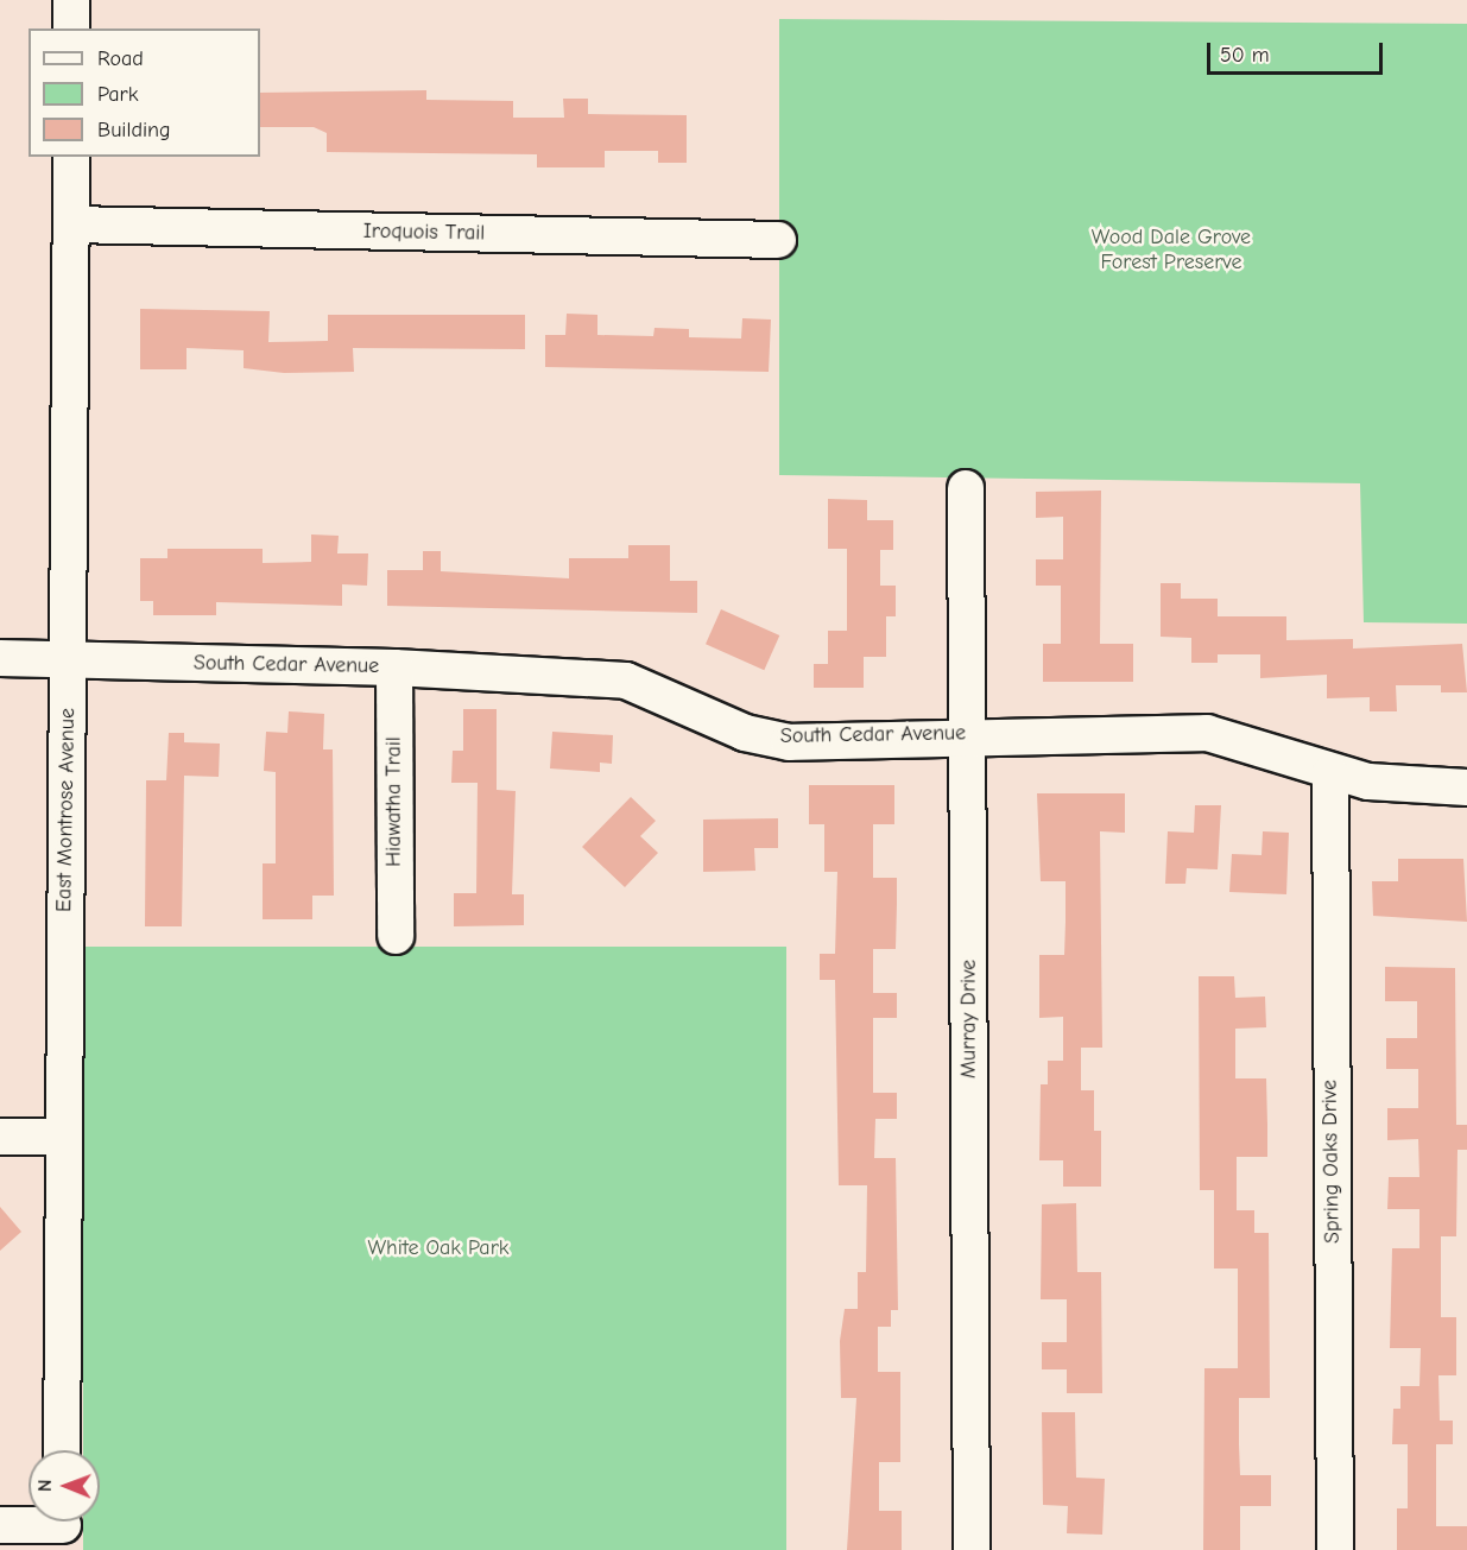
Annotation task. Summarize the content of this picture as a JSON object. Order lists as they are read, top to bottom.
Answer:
{
  "streets": {
    "street": [
      "Iroquois Trail",
      "South Cedar Avenue",
      "Hiawatha Trail",
      "East Montrose Avenue",
      "Murray Drive",
      "Spring Oaks Drive"
    ]
  },
  "crossings": [
    ["Iroquois Trail", "East Montrose Avenue"],
    ["South Cedar Avenue", "Hiawatha Trail"],
    ["South Cedar Avenue", "East Montrose Avenue"],
    ["South Cedar Avenue", "Murray Drive"],
    ["South Cedar Avenue", "Spring Oaks Drive"]
  ],
  "parks": ["Wood Dale Grove Forest Preserve", "White Oak Park"],
  "legend": ["Road", "Park", "Building"],
  "scale_bar": "50 m",
  "north": "left"
}
